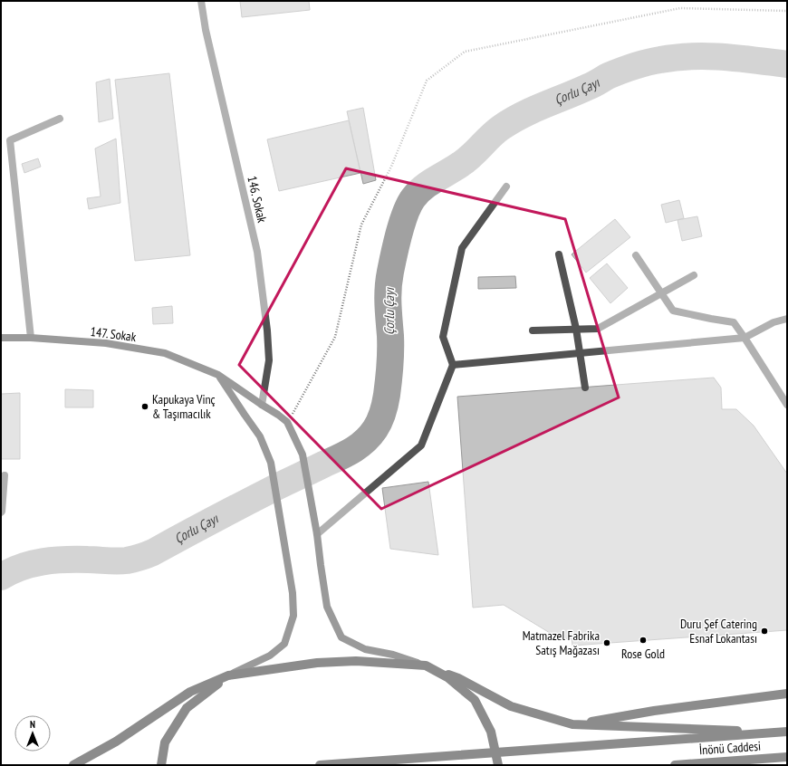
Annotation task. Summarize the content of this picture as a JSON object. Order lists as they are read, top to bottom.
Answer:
{
  "streets": {
    "main road": ["İnönü Caddesi"],
    "street": ["146. Sokak", "147. Sokak"]
  },
  "crossings": [
    ["146. Sokak", "147. Sokak"]
  ],
  "water": ["Çorlu Çayı"],
  "places": [
    "Kapukaya Vinç & Taşımacılık",
    "Duru Şef Catering Esnaf Lokantası",
    "Rose Gold",
    "Matmazel Fabrika Satış Mağazası"
  ],
  "north": "top"
}
